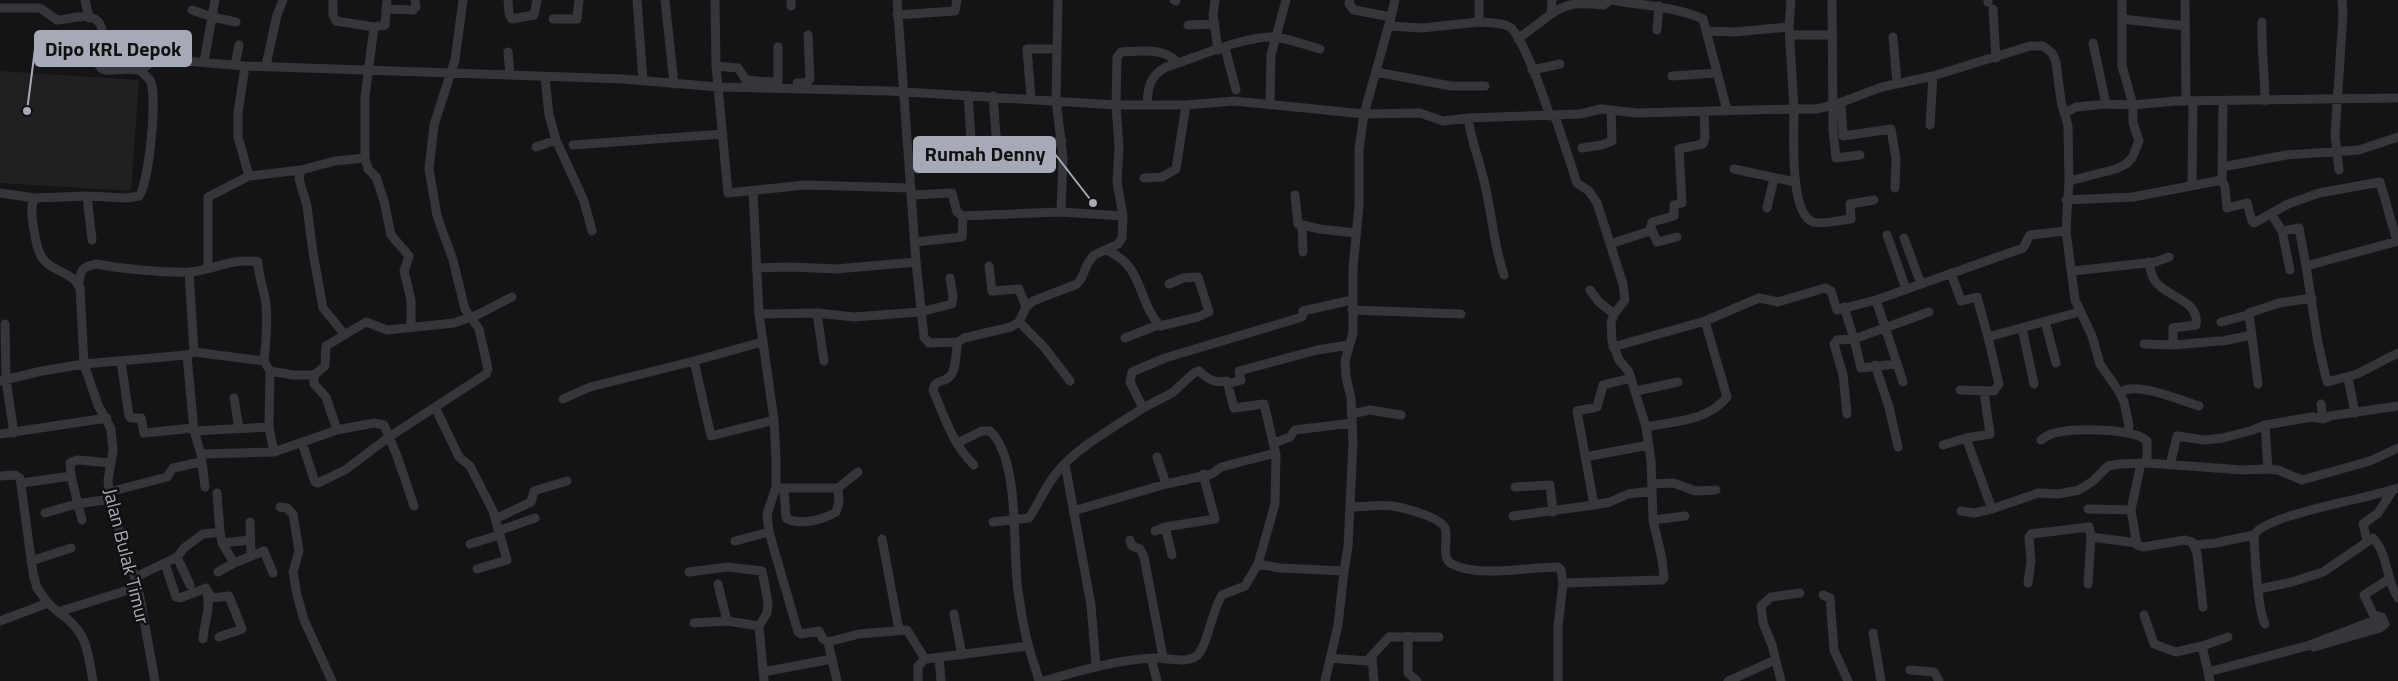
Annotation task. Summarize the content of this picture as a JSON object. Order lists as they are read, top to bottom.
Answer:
{
  "streets": {
    "street": ["Jalan Bulak Timur"]
  },
  "places": ["Dipo KRL Depok", "Rumah Denny"]
}
